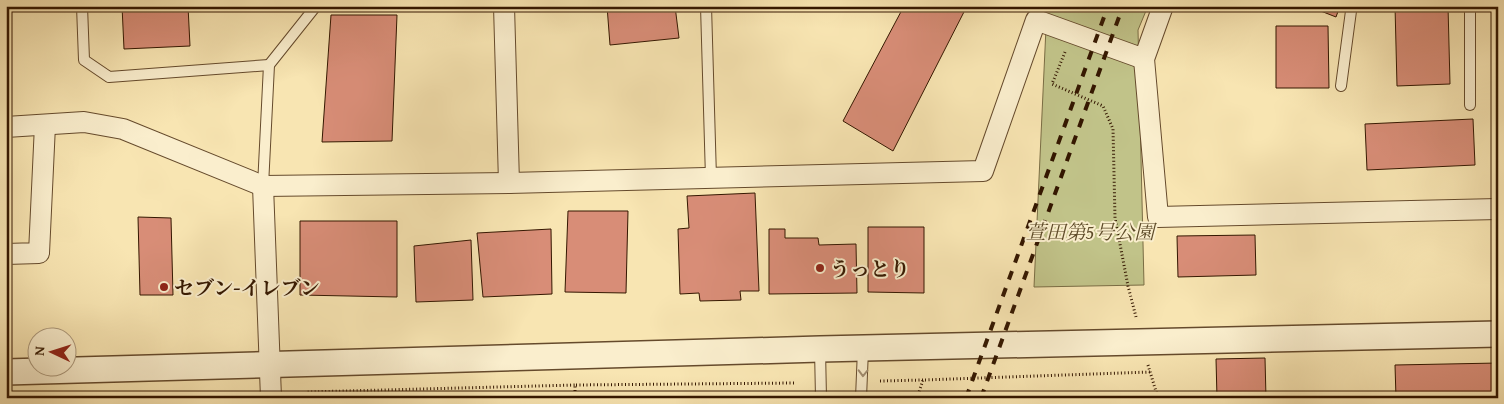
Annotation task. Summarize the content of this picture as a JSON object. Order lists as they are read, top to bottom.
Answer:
{
  "parks": ["萱田第5号公園"],
  "places": ["うっとり", "セブン-イレブン"],
  "north": "left"
}
